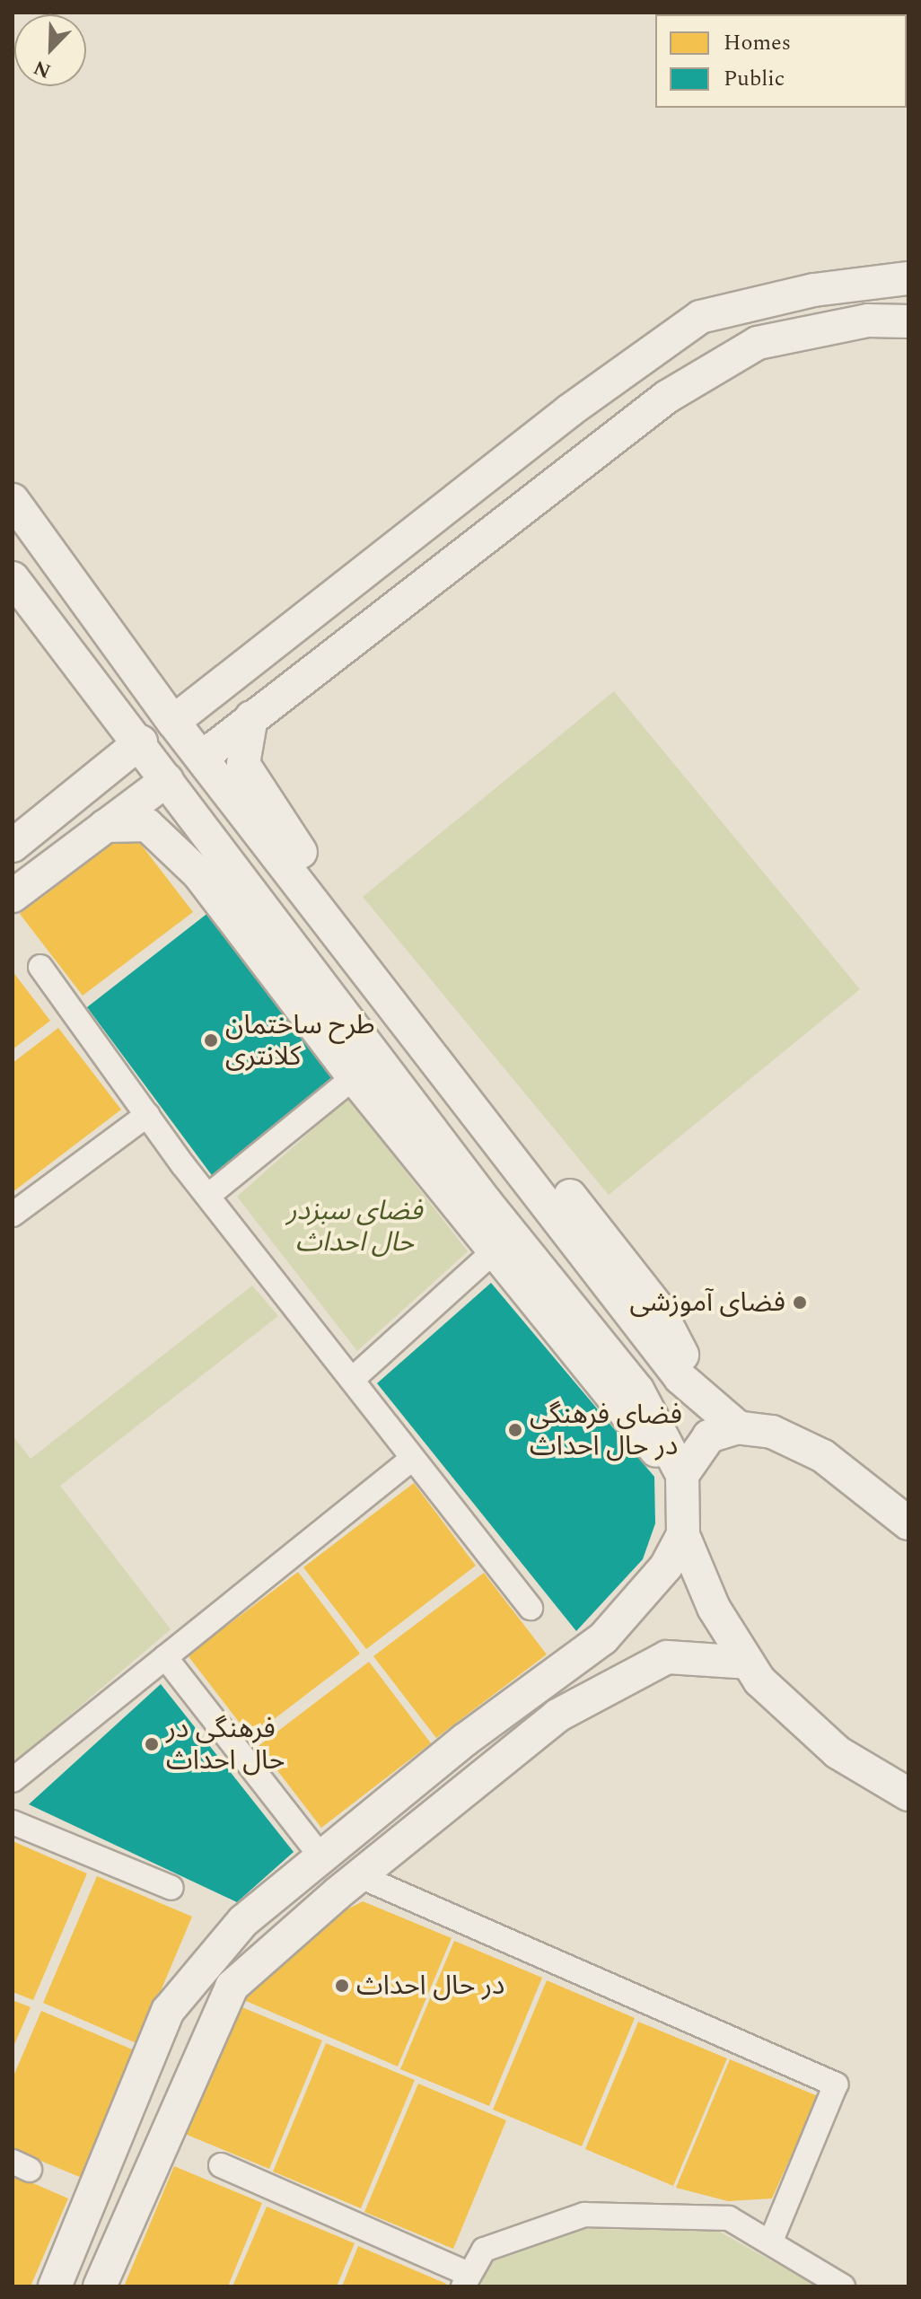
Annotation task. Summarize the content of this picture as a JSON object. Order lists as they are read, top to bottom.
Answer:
{
  "parks": ["فضای سبزدر حال احداث"],
  "places": [
    "طرح ساختمان کلانتری",
    "فضای آموزشی",
    "فضای فرهنگی در حال احداث",
    "فرهنگی در حال احداث",
    "در حال احداث"
  ],
  "legend": ["Homes", "Public"],
  "north": "bottom left"
}
